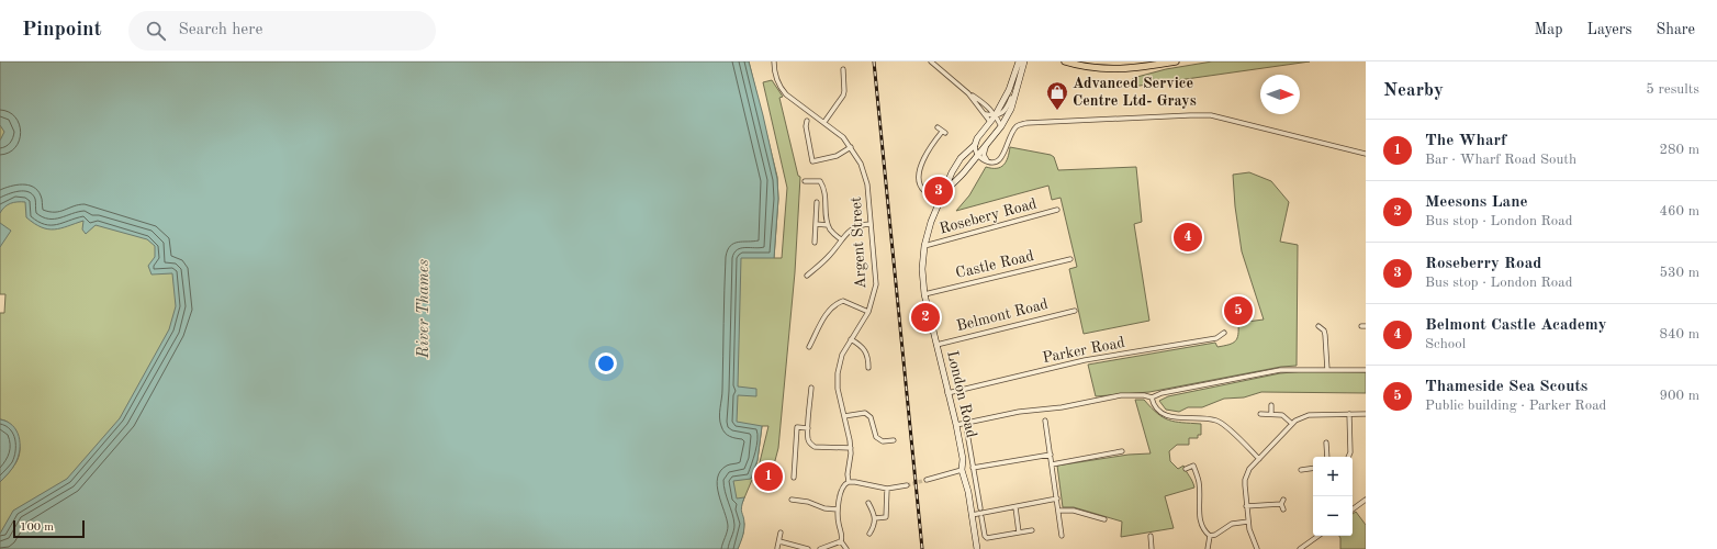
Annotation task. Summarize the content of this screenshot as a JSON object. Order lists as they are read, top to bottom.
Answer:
{
  "streets": {
    "street": [
      "Rosebery Road",
      "Argent Street",
      "Castle Road",
      "Belmont Road",
      "Parker Road",
      "London Road"
    ]
  },
  "crossings": [
    ["Rosebery Road", "London Road"],
    ["Castle Road", "London Road"],
    ["Belmont Road", "London Road"],
    ["Parker Road", "London Road"]
  ],
  "water": ["River Thames"],
  "places": {
    "shop": ["Advanced Service Centre Ltd- Grays"]
  },
  "scale_bar": "100 m",
  "north": "right",
  "page": {
    "header": "Pinpoint",
    "search": "Search here",
    "nav": ["Map", "Layers", "Share"],
    "heading": ["Nearby", "5 results"],
    "list": [
      {
        "mark": "1",
        "name": "The Wharf",
        "note": "Bar · Wharf Road South",
        "value": "280 m"
      },
      {
        "mark": "2",
        "name": "Meesons Lane",
        "note": "Bus stop · London Road",
        "value": "460 m"
      },
      {
        "mark": "3",
        "name": "Roseberry Road",
        "note": "Bus stop · London Road",
        "value": "530 m"
      },
      {
        "mark": "4",
        "name": "Belmont Castle Academy",
        "note": "School",
        "value": "840 m"
      },
      {
        "mark": "5",
        "name": "Thameside Sea Scouts",
        "note": "Public building · Parker Road",
        "value": "900 m"
      }
    ],
    "pins": [
      "3",
      "4",
      "5",
      "2",
      "1"
    ],
    "map_buttons": ["+", "−"],
    "scale": "100 m"
  }
}
